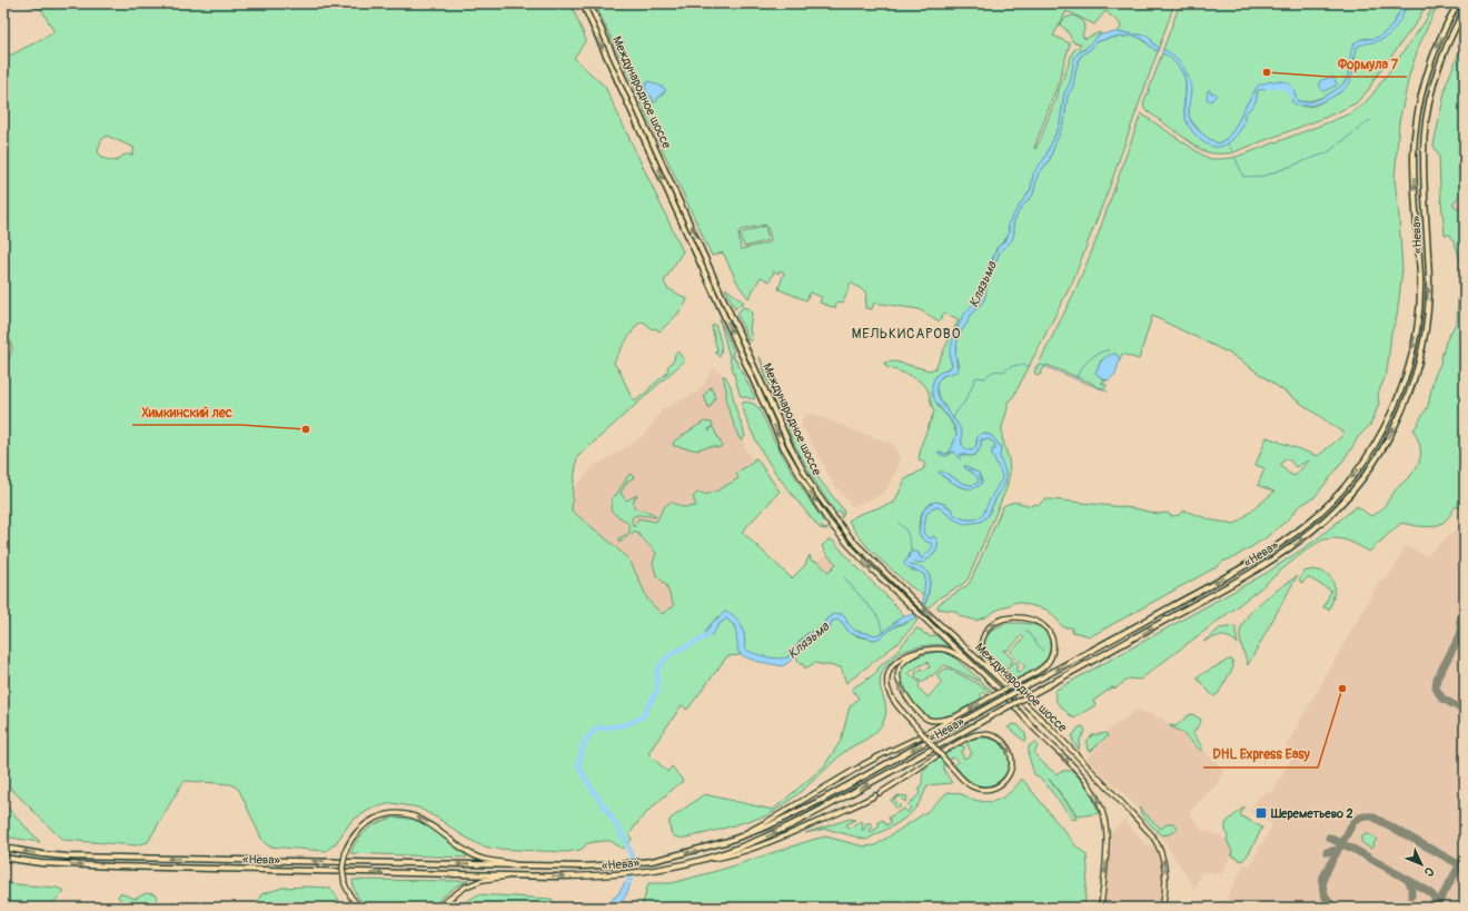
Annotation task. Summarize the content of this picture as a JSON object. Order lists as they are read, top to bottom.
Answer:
{
  "streets": {
    "highway": ["Международное шоссе", "«Нева»"]
  },
  "districts": ["МЕЛЬКИСАРОВО"],
  "water": ["Клязьма"],
  "places": {
    "other": ["Формула 7", "Химкинский лес", "DHL Express Easy"],
    "transit": ["Шереметьево 2"]
  },
  "north": "bottom right"
}
